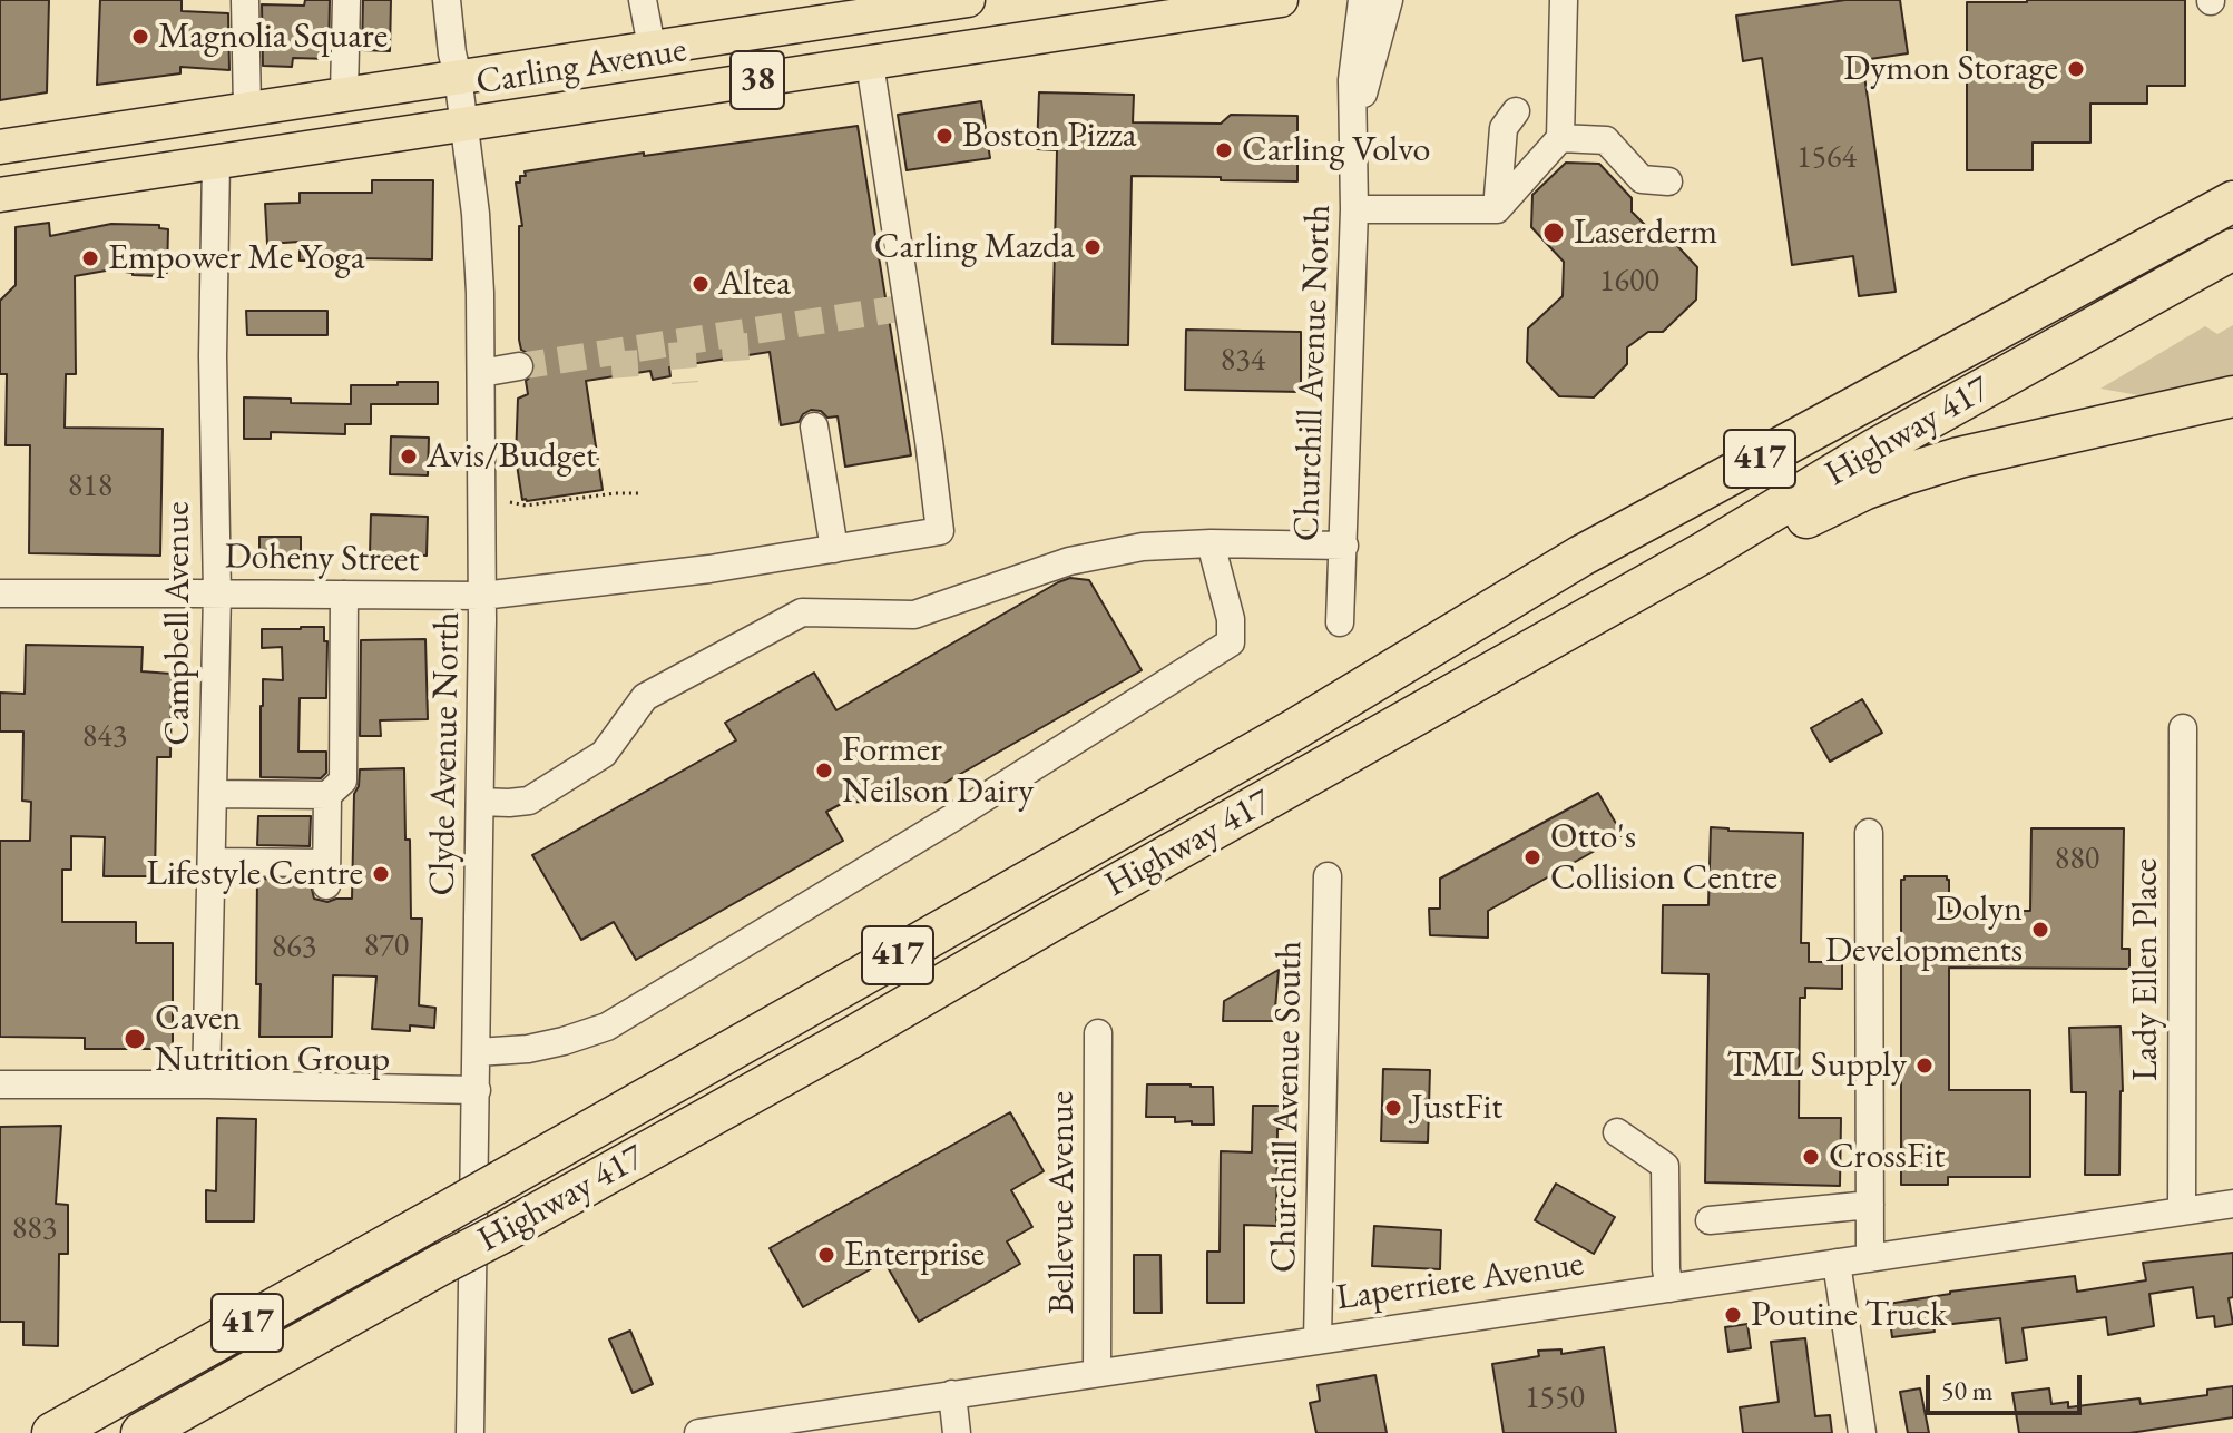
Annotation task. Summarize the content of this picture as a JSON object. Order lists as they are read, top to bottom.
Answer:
{
  "streets": {
    "highway": ["Highway 417", "417"],
    "main road": ["Carling Avenue", "38"],
    "street": [
      "Churchill Avenue North",
      "Doheny Street",
      "Campbell Avenue",
      "Clyde Avenue North",
      "Lady Ellen Place",
      "Churchill Avenue South",
      "Bellevue Avenue",
      "Laperriere Avenue"
    ]
  },
  "crossings": [
    ["Carling Avenue", "Doheny Street"],
    ["Carling Avenue", "Campbell Avenue"],
    ["Carling Avenue", "Clyde Avenue North"],
    ["Doheny Street", "Campbell Avenue"],
    ["Doheny Street", "Clyde Avenue North"],
    ["Lady Ellen Place", "Laperriere Avenue"],
    ["Churchill Avenue South", "Laperriere Avenue"],
    ["Bellevue Avenue", "Laperriere Avenue"]
  ],
  "places": [
    "Magnolia Square",
    "Dymon Storage",
    "Boston Pizza",
    "Carling Volvo",
    "Laserderm",
    "Carling Mazda",
    "Empower Me Yoga",
    "Altea",
    "Avis/Budget",
    "Former Neilson Dairy",
    "Otto's Collision Centre",
    "Lifestyle Centre",
    "Dolyn Developments",
    "Caven Nutrition Group",
    "TML Supply",
    "JustFit",
    "CrossFit",
    "Enterprise",
    "Poutine Truck"
  ],
  "house_numbers": [
    "1564",
    "1600",
    "834",
    "818",
    "843",
    "880",
    "870",
    "863",
    "883",
    "1550"
  ],
  "scale_bar": "50 m"
}
